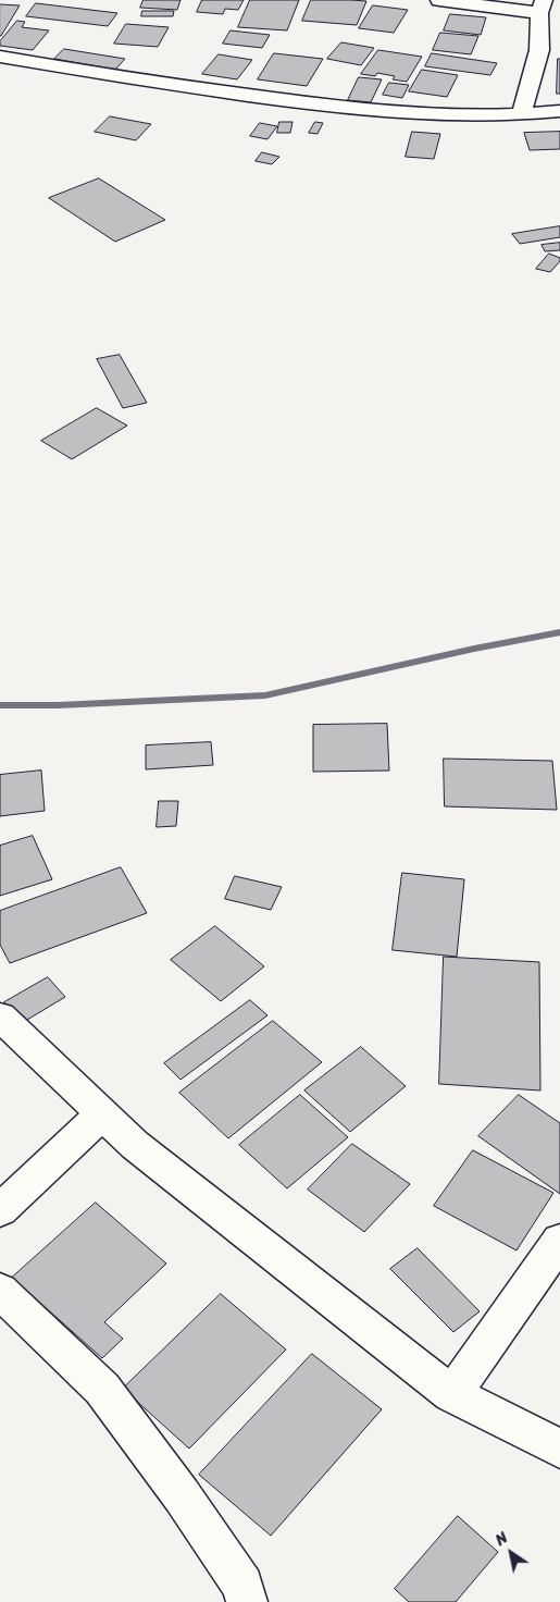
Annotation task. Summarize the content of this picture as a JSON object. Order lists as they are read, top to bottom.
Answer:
{
  "north": "top left"
}
